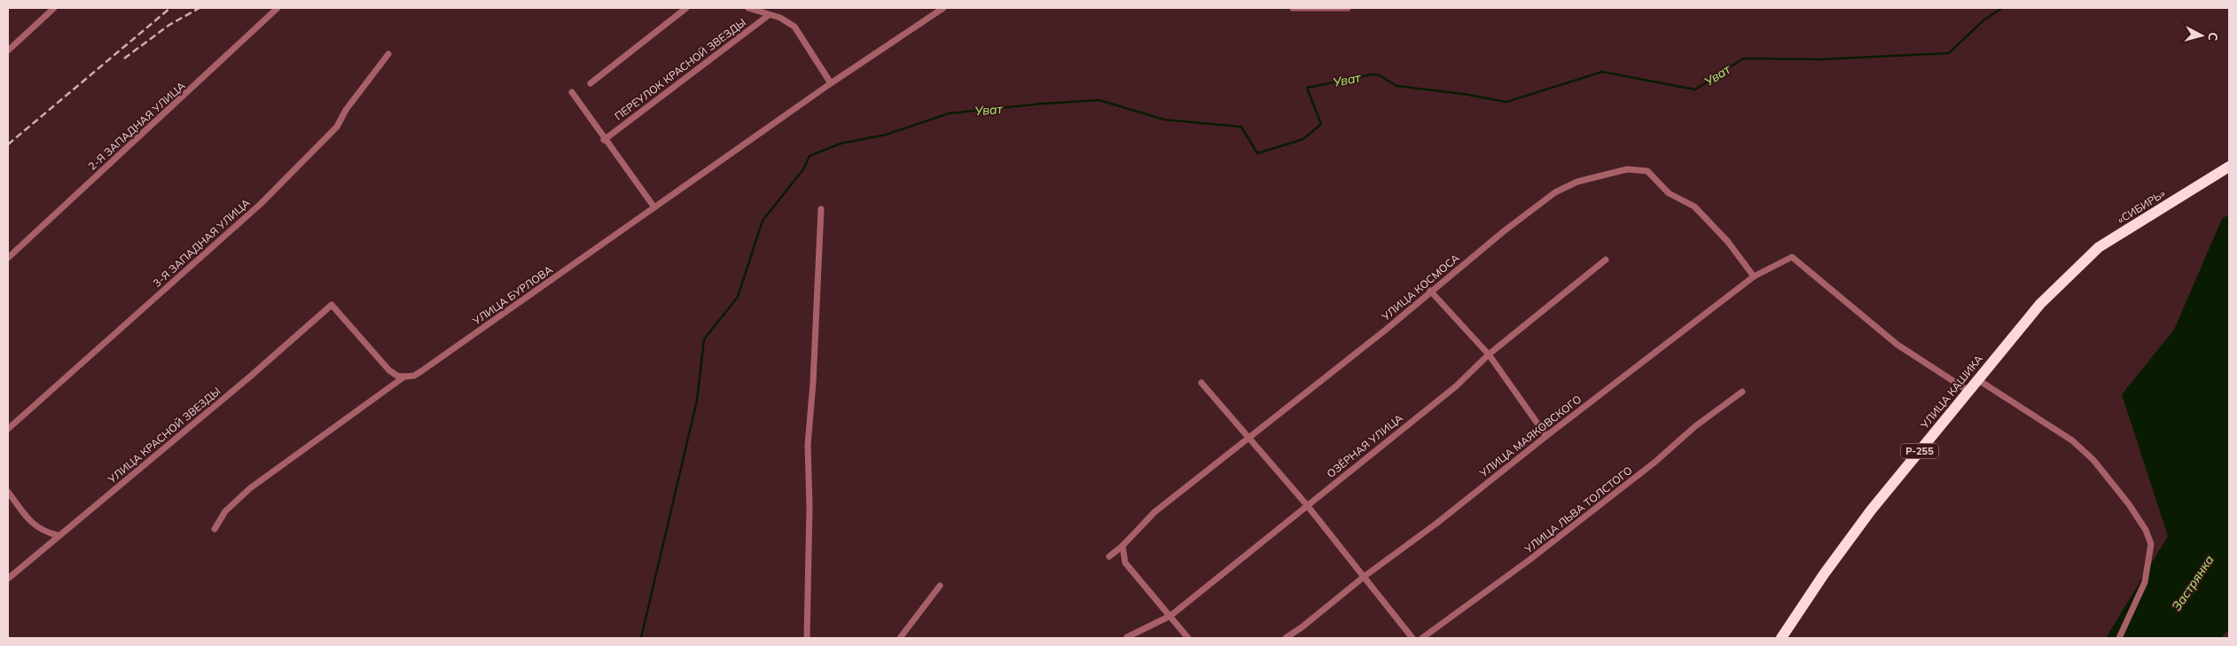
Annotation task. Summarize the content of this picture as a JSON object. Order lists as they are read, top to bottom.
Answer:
{
  "streets": {
    "highway": ["«СИБИРЬ»", "УЛИЦА КАШИКА", "Р-255"],
    "street": [
      "ПЕРЕУЛОК КРАСНОЙ ЗВЕЗДЫ",
      "2-Я ЗАПАДНАЯ УЛИЦА",
      "3-Я ЗАПАДНАЯ УЛИЦА",
      "УЛИЦА КОСМОСА",
      "УЛИЦА БУРЛОВА",
      "УЛИЦА КРАСНОЙ ЗВЕЗДЫ",
      "УЛИЦА МАЯКОВСКОГО",
      "ОЗЁРНАЯ УЛИЦА",
      "УЛИЦА ЛЬВА ТОЛСТОГО"
    ]
  },
  "crossings": [
    ["«СИБИРЬ»", "УЛИЦА КАШИКА"],
    ["УЛИЦА КОСМОСА", "УЛИЦА МАЯКОВСКОГО"],
    ["УЛИЦА БУРЛОВА", "УЛИЦА КРАСНОЙ ЗВЕЗДЫ"],
    ["УЛИЦА КАШИКА", "УЛИЦА МАЯКОВСКОГО"]
  ],
  "water": ["Уват", "Застрянка"],
  "north": "right"
}
